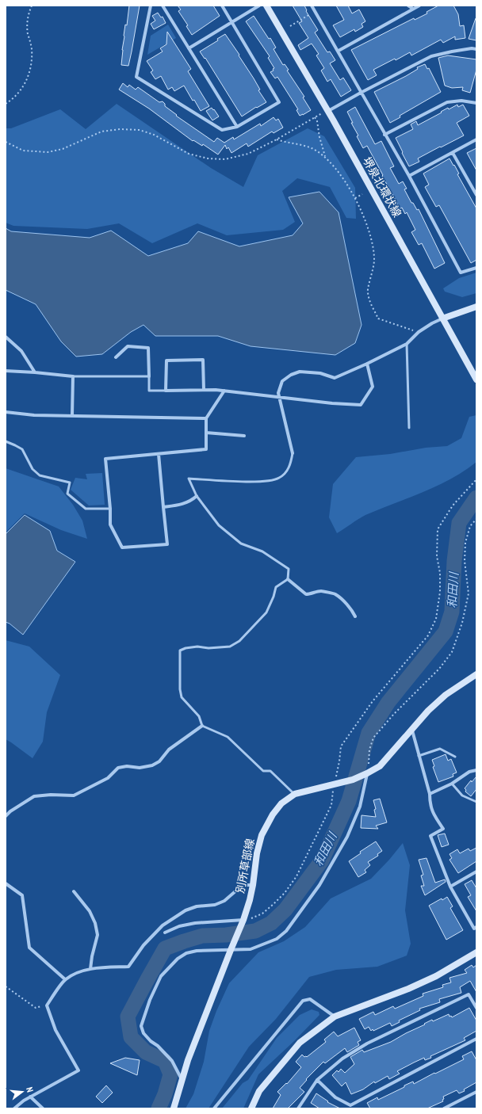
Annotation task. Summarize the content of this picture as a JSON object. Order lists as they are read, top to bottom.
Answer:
{
  "streets": {
    "main road": ["堺泉北環状線", "別所草部線"]
  },
  "water": ["和田川"],
  "north": "right"
}
